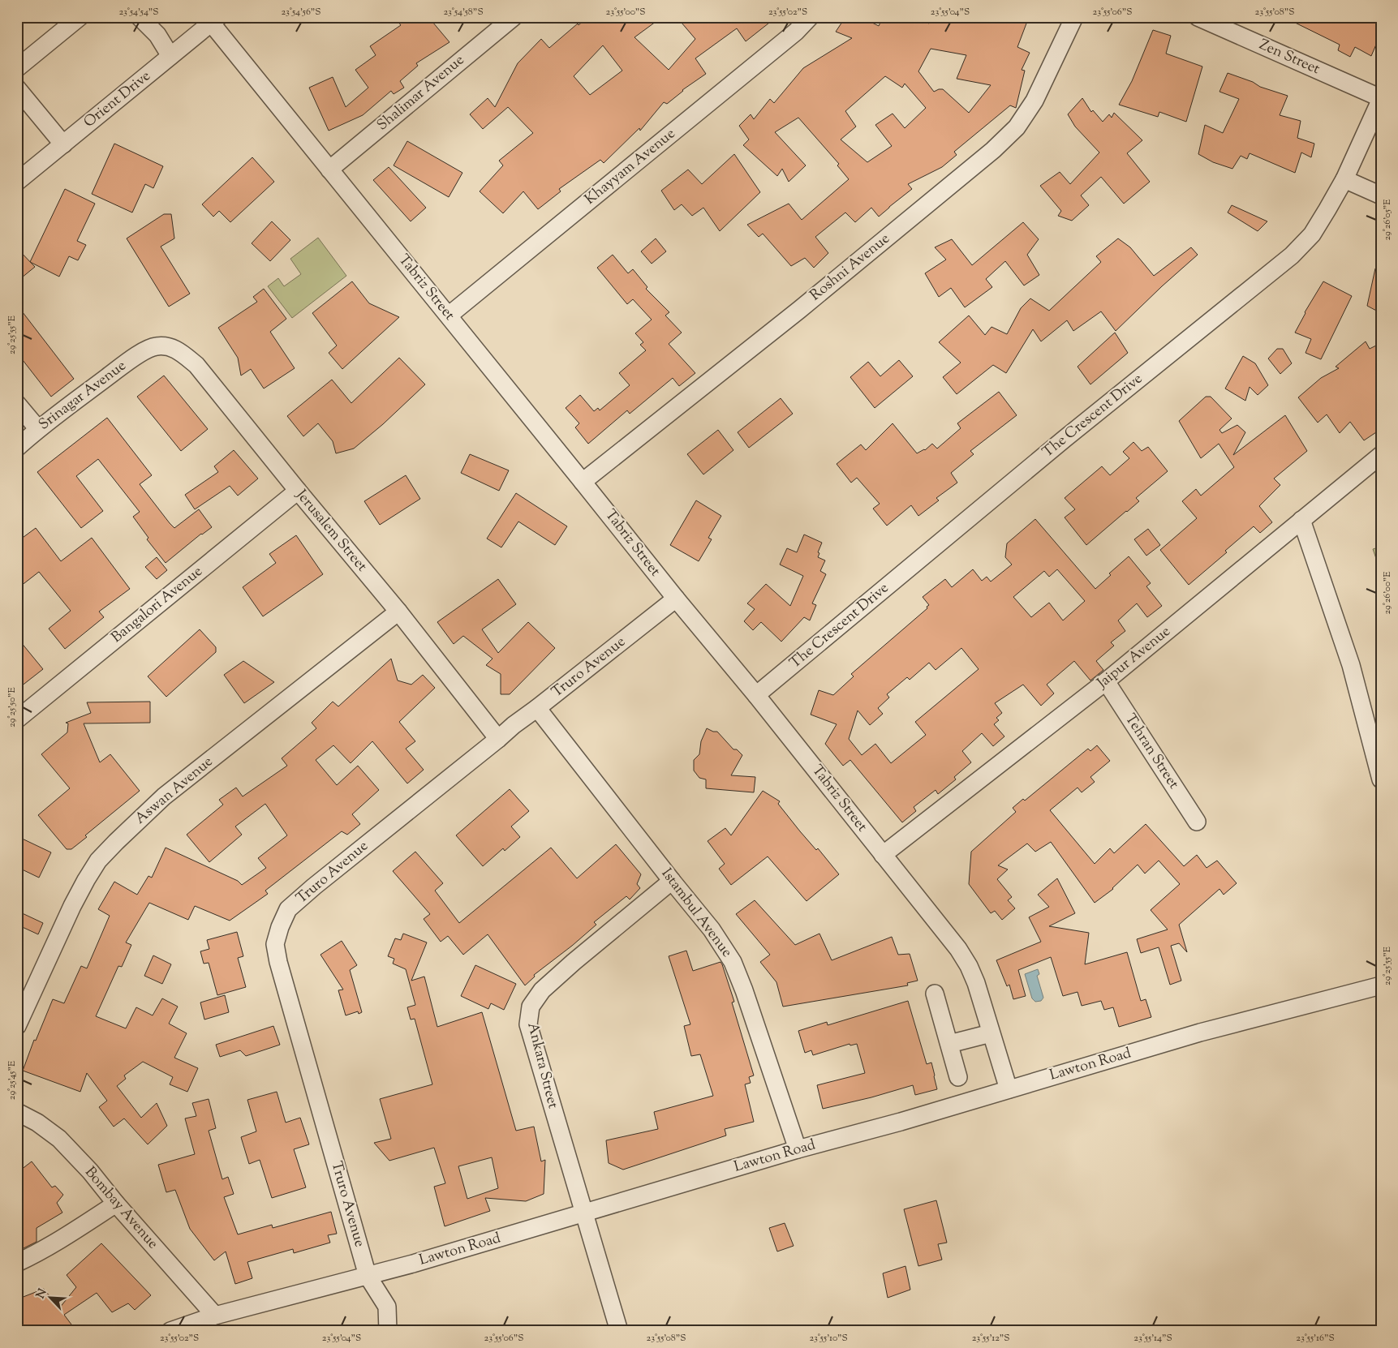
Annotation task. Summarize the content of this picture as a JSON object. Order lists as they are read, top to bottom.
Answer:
{
  "streets": {
    "street": [
      "Zen Street",
      "Shalimar Avenue",
      "Orient Drive",
      "Khayyam Avenue",
      "Roshni Avenue",
      "Tabriz Street",
      "Srinagar Avenue",
      "The Crescent Drive",
      "Jerusalem Street",
      "Bangalori Avenue",
      "Jaipur Avenue",
      "Truro Avenue",
      "Tehran Street",
      "Aswan Avenue",
      "Istambul Avenue",
      "Lawton Road",
      "Ankara Street",
      "Bombay Avenue"
    ]
  },
  "crossings": [
    ["Zen Street", "The Crescent Drive"],
    ["Shalimar Avenue", "Tabriz Street"],
    ["Orient Drive", "Tabriz Street"],
    ["Khayyam Avenue", "Tabriz Street"],
    ["Roshni Avenue", "Tabriz Street"],
    ["Tabriz Street", "The Crescent Drive"],
    ["Tabriz Street", "Jaipur Avenue"],
    ["Tabriz Street", "Truro Avenue"],
    ["Tabriz Street", "Lawton Road"],
    ["Srinagar Avenue", "Jerusalem Street"],
    ["Jerusalem Street", "Bangalori Avenue"],
    ["Jerusalem Street", "Truro Avenue"],
    ["Jerusalem Street", "Aswan Avenue"],
    ["Jaipur Avenue", "Tehran Street"],
    ["Truro Avenue", "Istambul Avenue"],
    ["Truro Avenue", "Lawton Road"],
    ["Istambul Avenue", "Lawton Road"],
    ["Istambul Avenue", "Ankara Street"],
    ["Lawton Road", "Ankara Street"],
    ["Lawton Road", "Bombay Avenue"]
  ],
  "north": "top left",
  "coordinates": [
    "23°54'54\"S",
    "23°54'56\"S",
    "23°54'58\"S",
    "23°55'00\"S",
    "23°55'02\"S",
    "23°55'04\"S",
    "23°55'06\"S",
    "23°55'08\"S",
    "29°26'05\"E",
    "29°25'55\"E",
    "29°26'00\"E",
    "29°25'50\"E",
    "29°25'45\"E",
    "23°55'10\"S",
    "23°55'12\"S",
    "23°55'14\"S",
    "23°55'16\"S"
  ]
}
